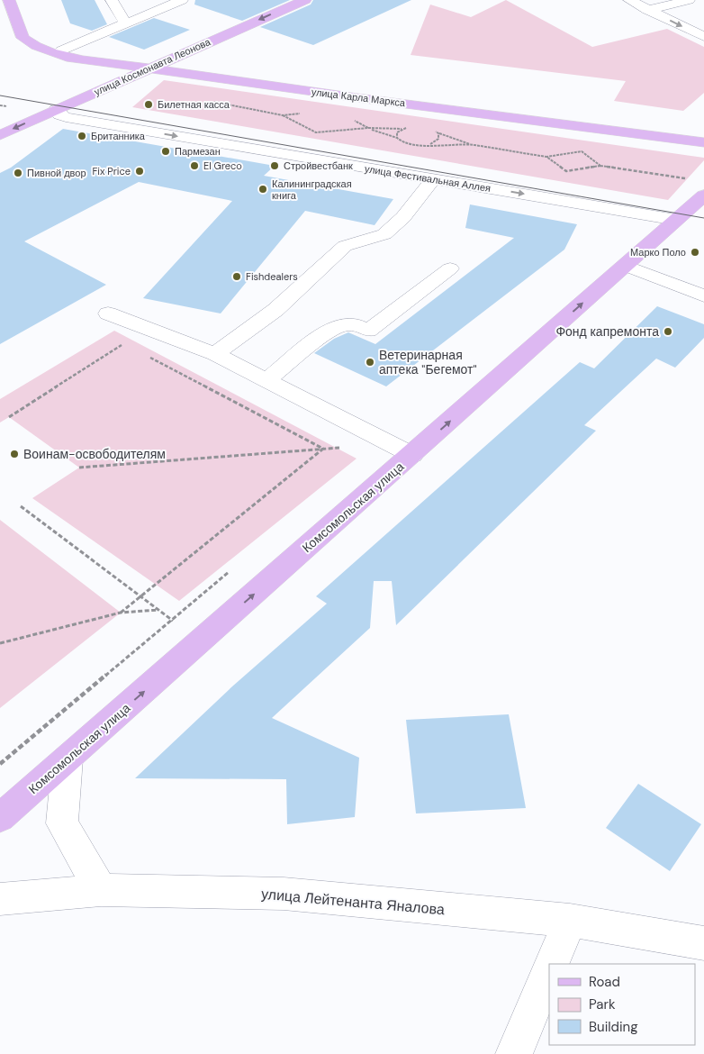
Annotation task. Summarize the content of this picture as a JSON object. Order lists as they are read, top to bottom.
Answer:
{
  "streets": {
    "main road": ["улица Космонавта Леонова", "улица Карла Маркса", "Комсомольская улица"],
    "street": ["улица Фестивальная Аллея", "улица Лейтенанта Яналова"]
  },
  "crossings": [
    ["улица Космонавта Леонова", "улица Карла Маркса"],
    ["улица Космонавта Леонова", "улица Фестивальная Аллея"],
    ["улица Фестивальная Аллея", "Комсомольская улица"]
  ],
  "one_way": ["улица Космонавта Леонова", "Комсомольская улица"],
  "places": [
    "Билетная касса",
    "Британника",
    "Пармезан",
    "El Greco",
    "Стройвестбанк",
    "Fix Price",
    "Пивной двор",
    "Калининградская книга",
    "Марко Поло",
    "Fishdealers",
    "Фонд капремонта",
    "Ветеринарная аптека \"Бегемот\"",
    "Воинам-освободителям"
  ],
  "legend": ["Road", "Park", "Building"]
}
